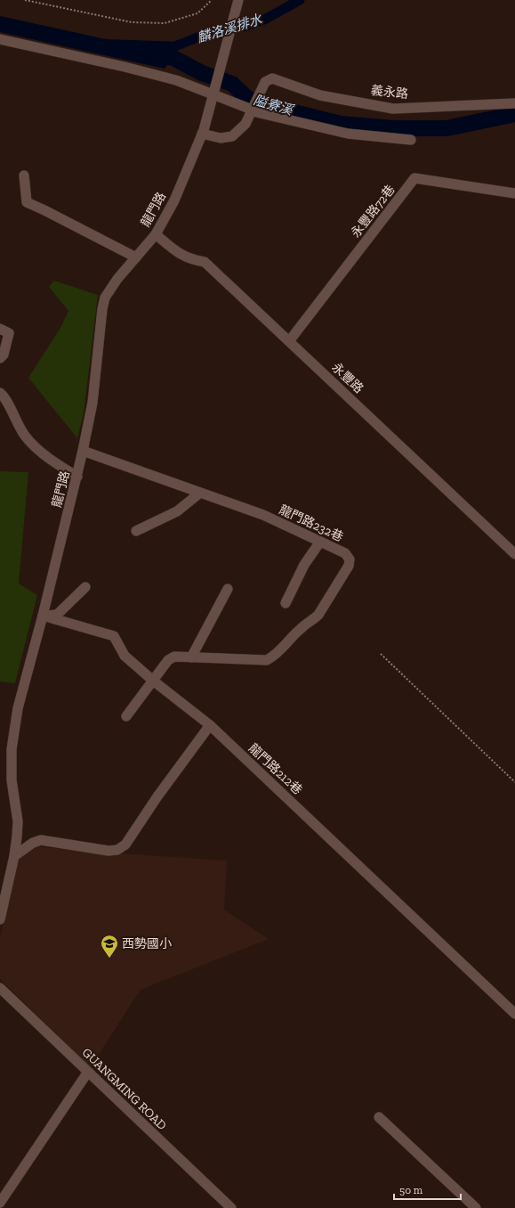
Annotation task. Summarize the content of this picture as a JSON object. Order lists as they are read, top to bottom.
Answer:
{
  "streets": {
    "street": [
      "義永路",
      "龍門路",
      "永豐路72巷",
      "永豐路",
      "龍門路232巷",
      "龍門路212巷",
      "GUANGMING ROAD"
    ]
  },
  "crossings": [
    ["龍門路", "永豐路"],
    ["龍門路", "龍門路232巷"],
    ["龍門路", "龍門路212巷"],
    ["永豐路72巷", "永豐路"],
    ["龍門路232巷", "龍門路212巷"]
  ],
  "water": ["麟洛溪排水", "隘寮溪"],
  "places": {
    "school or university": ["西勢國小"]
  },
  "scale_bar": "50 m"
}
